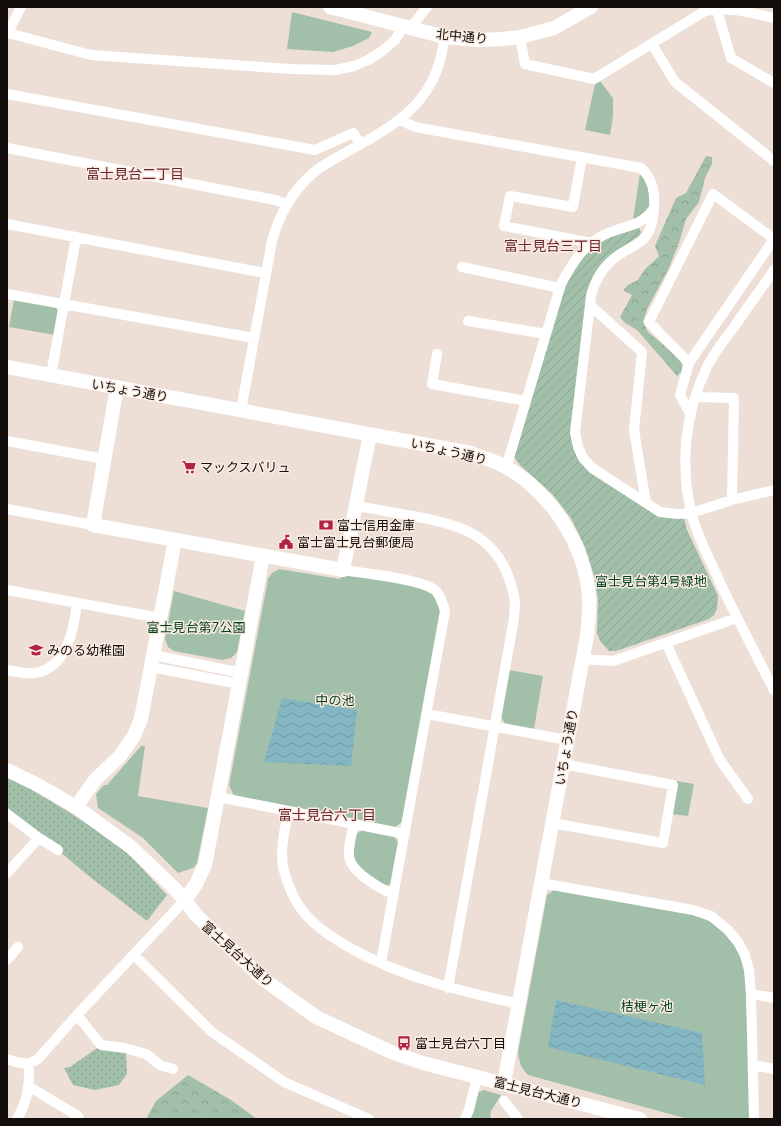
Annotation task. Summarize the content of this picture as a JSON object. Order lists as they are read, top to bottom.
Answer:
{
  "streets": {
    "street": ["北中通り", "いちょう通り", "富士見台大通り"]
  },
  "crossings": [
    ["いちょう通り", "富士見台大通り"]
  ],
  "districts": ["富士見台二丁目", "富士見台三丁目", "富士見台六丁目"],
  "parks": [
    "富士見台第4号緑地",
    "富士見台第7公園",
    "中の池",
    "桔梗ヶ池"
  ],
  "places": {
    "supermarket": ["マックスバリュ"],
    "bank": ["富士信用金庫"],
    "public building": ["富士富士見台郵便局"],
    "school or university": ["みのる幼稚園"],
    "bus stop": ["富士見台六丁目"]
  }
}
